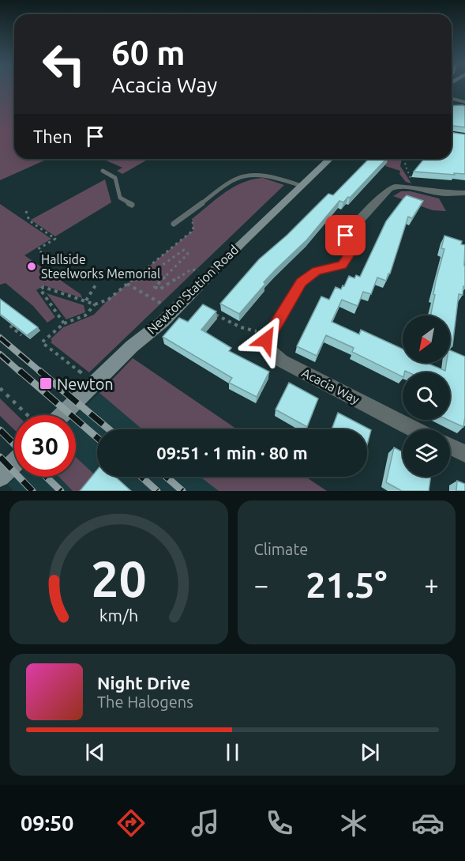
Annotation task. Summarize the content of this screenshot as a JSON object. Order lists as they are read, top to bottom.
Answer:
{
  "streets": {
    "street": ["Newton Station Road", "Acacia Way"]
  },
  "places": {
    "other": ["Hallside Steelworks Memorial"],
    "transit": ["Newton"]
  },
  "north": "bottom left",
  "page": {
    "turn": ["60 m", "Acacia Way"],
    "then": "Then",
    "limit": "30",
    "trip": "09:51 · 1 min · 80 m",
    "tile": "Climate",
    "heat": ["−", "21.5°", "+"],
    "song": ["Night Drive", "The Halogens"],
    "tabs": "09:50",
    "gauge": ["20", "km/h"]
  }
}
